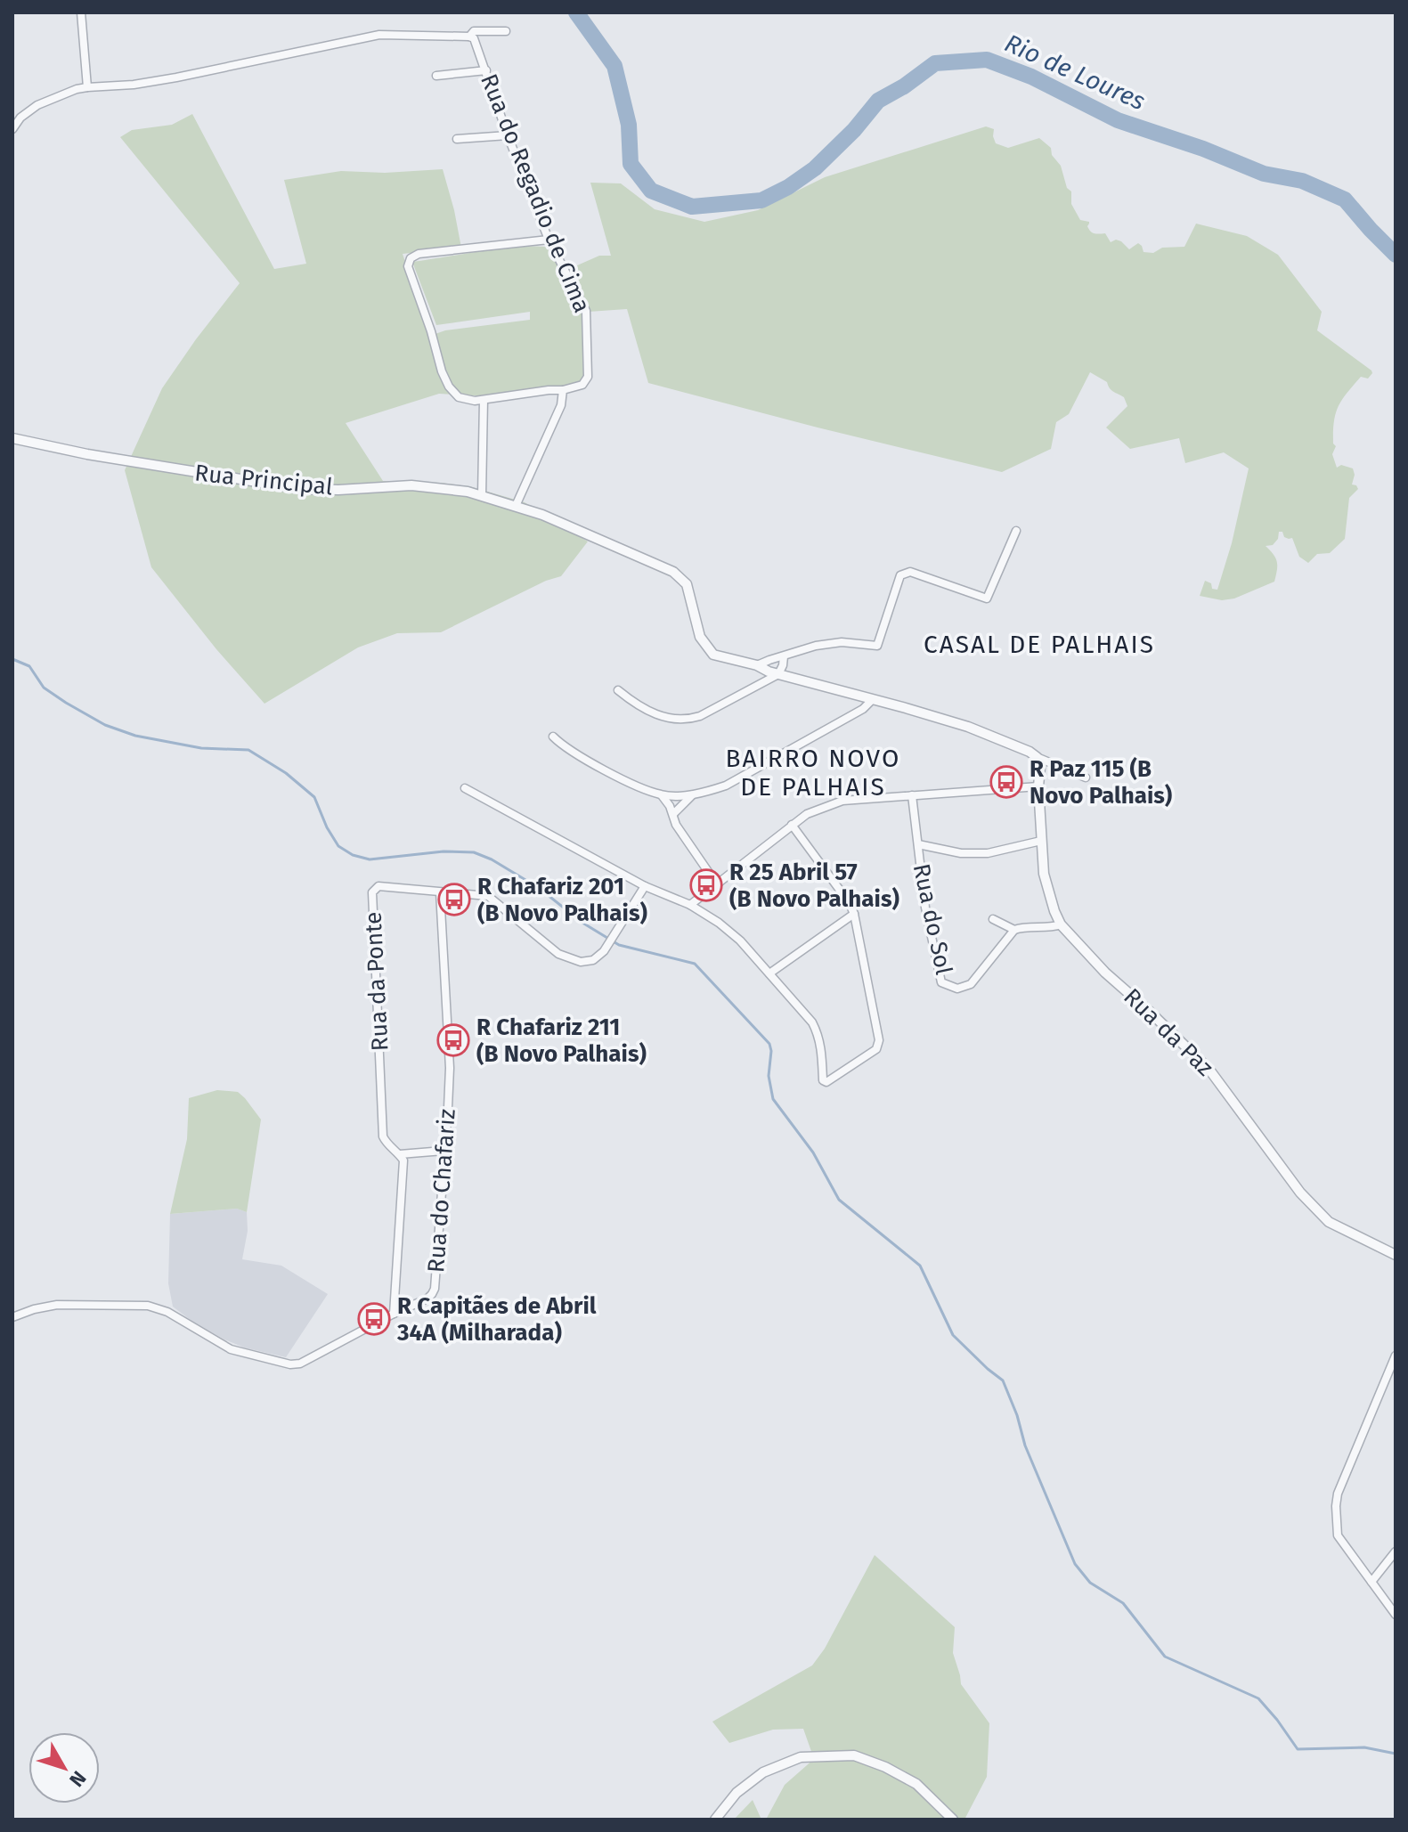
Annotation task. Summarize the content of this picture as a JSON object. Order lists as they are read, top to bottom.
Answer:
{
  "streets": {
    "street": [
      "Rua do Regadio de Cima",
      "Rua Principal",
      "Rua do Sol",
      "Rua da Ponte",
      "Rua da Paz",
      "Rua do Chafariz"
    ]
  },
  "crossings": [
    ["Rua Principal", "Rua da Paz"],
    ["Rua da Ponte", "Rua do Chafariz"]
  ],
  "districts": ["CASAL DE PALHAIS", "BAIRRO NOVO DE PALHAIS"],
  "water": ["Rio de Loures"],
  "places": {
    "bus stop": [
      "R Paz 115 (B Novo Palhais)",
      "R 25 Abril 57 (B Novo Palhais)",
      "R Chafariz 201 (B Novo Palhais)",
      "R Chafariz 211 (B Novo Palhais)",
      "R Capitães de Abril 34A (Milharada)"
    ]
  },
  "north": "bottom right"
}
